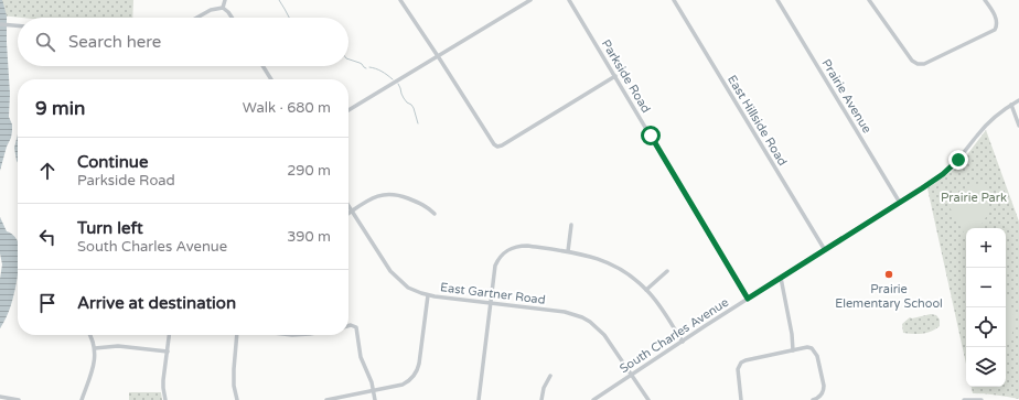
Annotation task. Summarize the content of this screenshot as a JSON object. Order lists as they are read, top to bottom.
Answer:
{
  "streets": {
    "street": [
      "Parkside Road",
      "Prairie Avenue",
      "East Hillside Road",
      "East Gartner Road",
      "South Charles Avenue"
    ]
  },
  "crossings": [
    ["Parkside Road", "South Charles Avenue"],
    ["Prairie Avenue", "South Charles Avenue"],
    ["East Hillside Road", "South Charles Avenue"],
    ["East Gartner Road", "South Charles Avenue"]
  ],
  "parks": ["Prairie Park"],
  "places": ["Prairie Elementary School"],
  "page": {
    "search": "Search here",
    "heading": ["9 min", "Walk · 680 m"],
    "list": [
      ["Continue", "Parkside Road", "290 m"],
      ["Turn left", "South Charles Avenue", "390 m"],
      "Arrive at destination"
    ],
    "map_buttons": ["+", "−"]
  }
}
